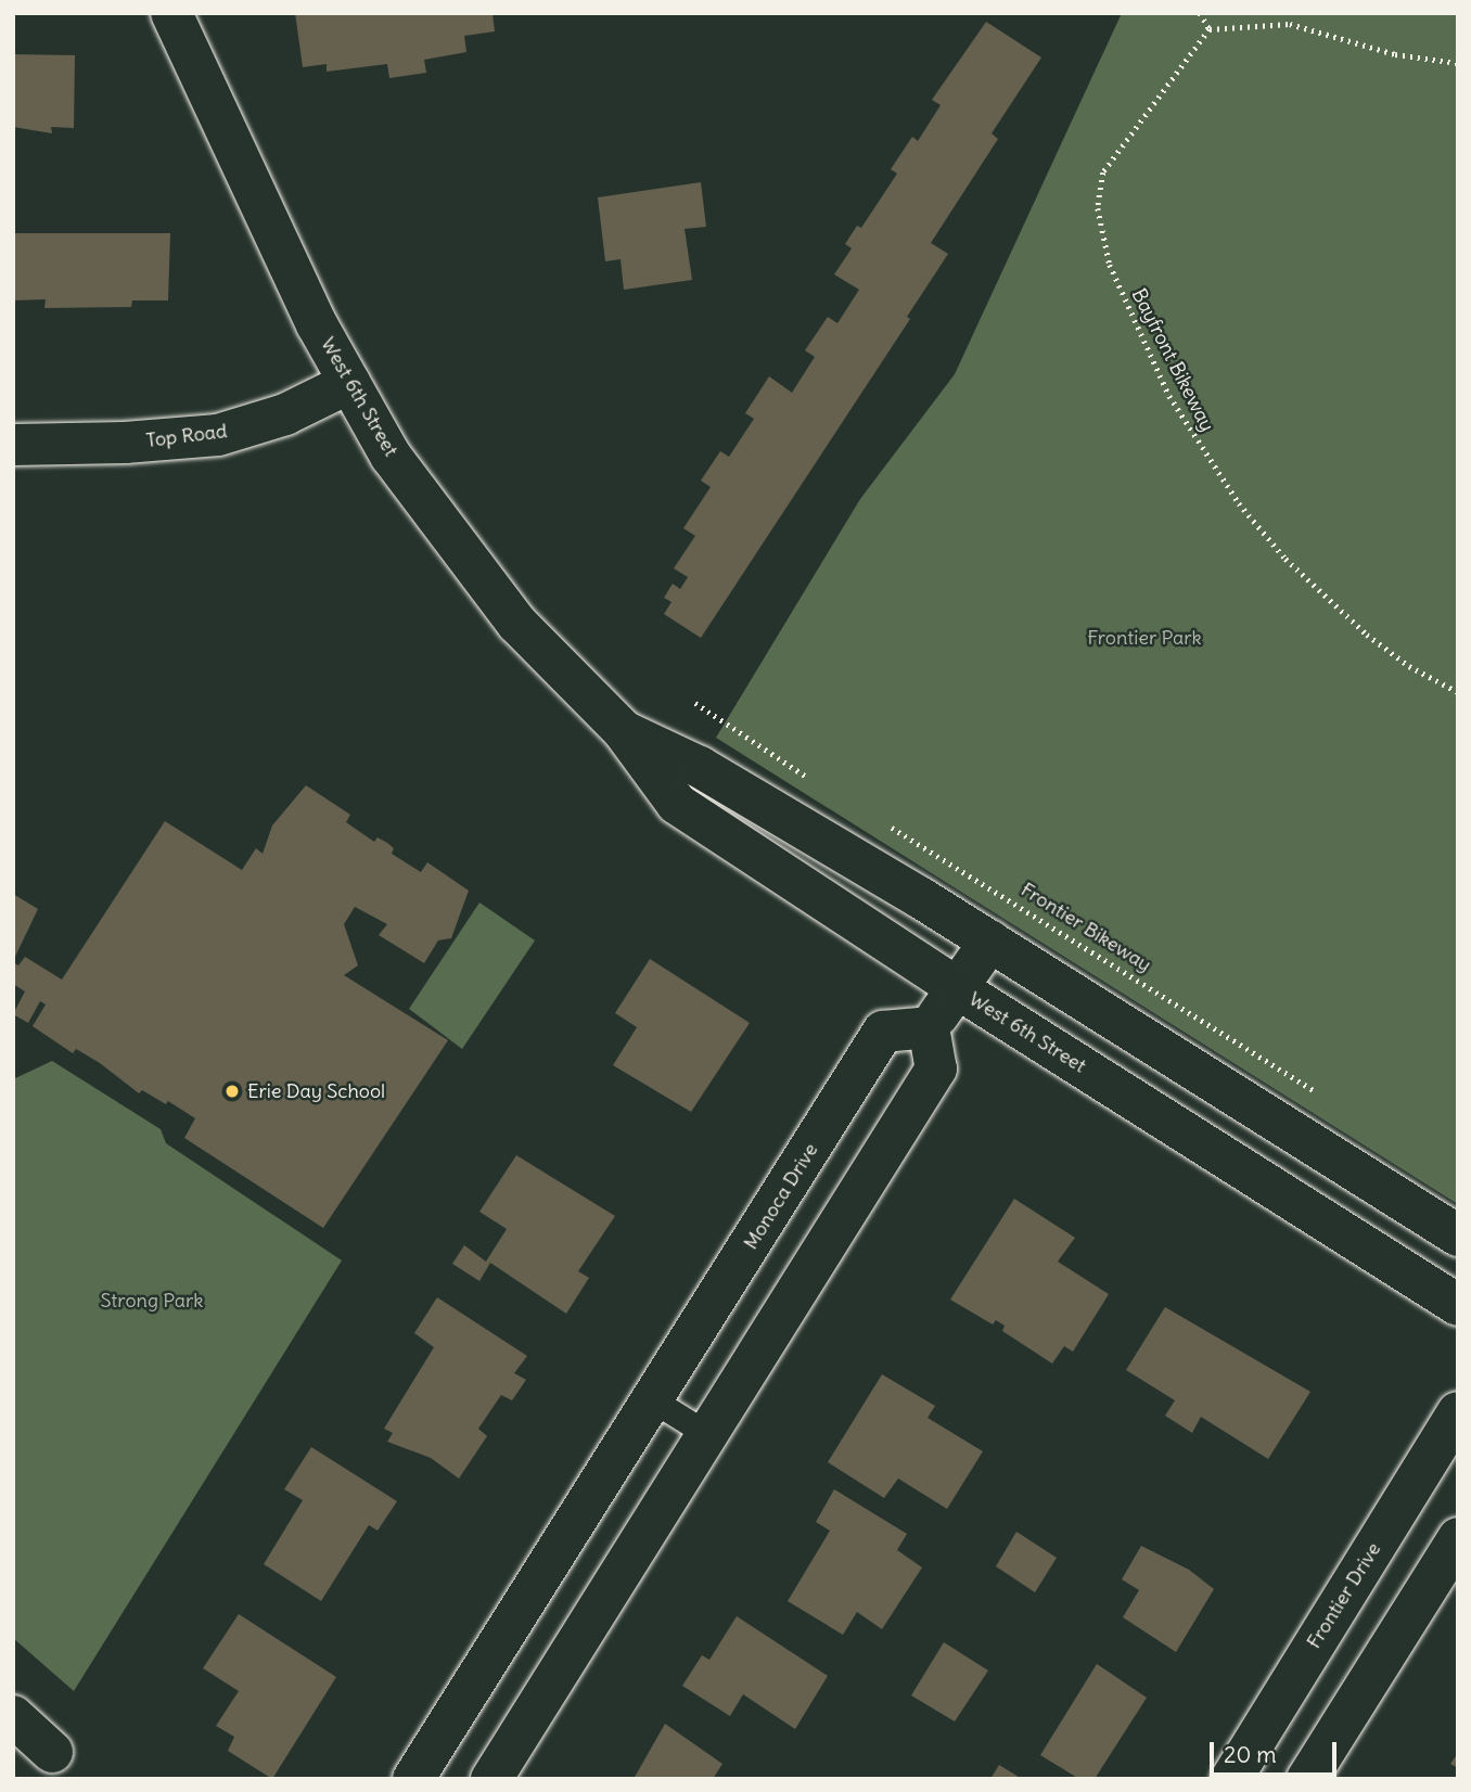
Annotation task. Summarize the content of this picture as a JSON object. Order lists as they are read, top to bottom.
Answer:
{
  "streets": {
    "street": [
      "West 6th Street",
      "Top Road",
      "Monoca Drive",
      "Frontier Drive"
    ],
    "path": ["Bayfront Bikeway", "Frontier Bikeway"]
  },
  "crossings": [
    ["West 6th Street", "Top Road"]
  ],
  "parks": ["Frontier Park", "Strong Park"],
  "places": ["Erie Day School"],
  "scale_bar": "20 m"
}
